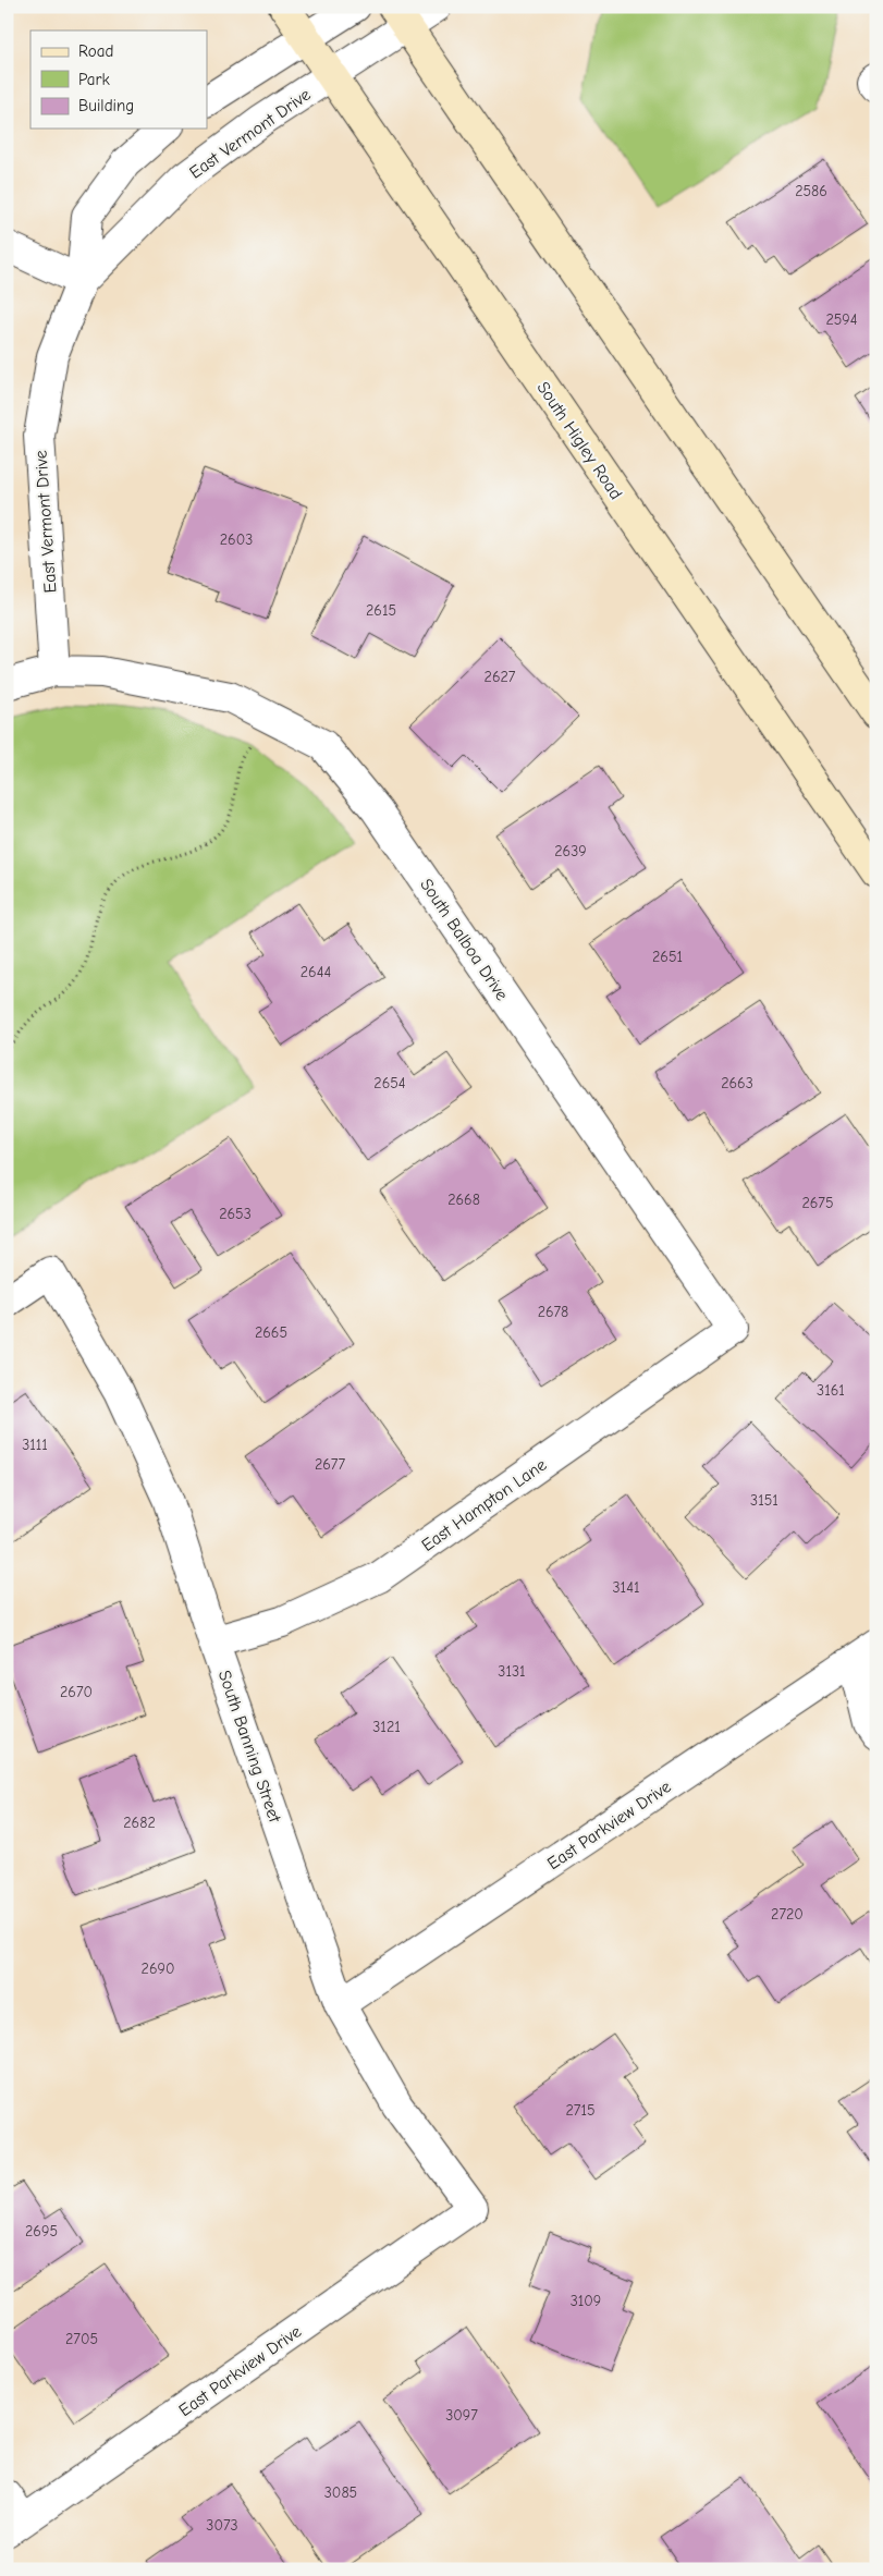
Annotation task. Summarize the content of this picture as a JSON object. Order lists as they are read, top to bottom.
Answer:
{
  "streets": {
    "main road": ["South Higley Road"],
    "street": [
      "East Vermont Drive",
      "South Balboa Drive",
      "East Hampton Lane",
      "South Banning Street",
      "East Parkview Drive"
    ]
  },
  "crossings": [
    ["East Vermont Drive", "South Higley Road"],
    ["East Vermont Drive", "South Balboa Drive"],
    ["South Balboa Drive", "East Hampton Lane"],
    ["East Hampton Lane", "South Banning Street"],
    ["South Banning Street", "East Parkview Drive"]
  ],
  "house_numbers": [
    "2586",
    "2594",
    "2603",
    "2615",
    "2627",
    "2639",
    "2651",
    "2644",
    "2654",
    "2663",
    "2668",
    "2675",
    "2653",
    "2678",
    "2665",
    "3161",
    "3111",
    "2677",
    "3151",
    "3141",
    "3131",
    "2670",
    "3121",
    "2682",
    "2720",
    "2690",
    "2715",
    "2695",
    "3109",
    "2705",
    "3097",
    "3085",
    "3073"
  ],
  "legend": ["Road", "Park", "Building"]
}
